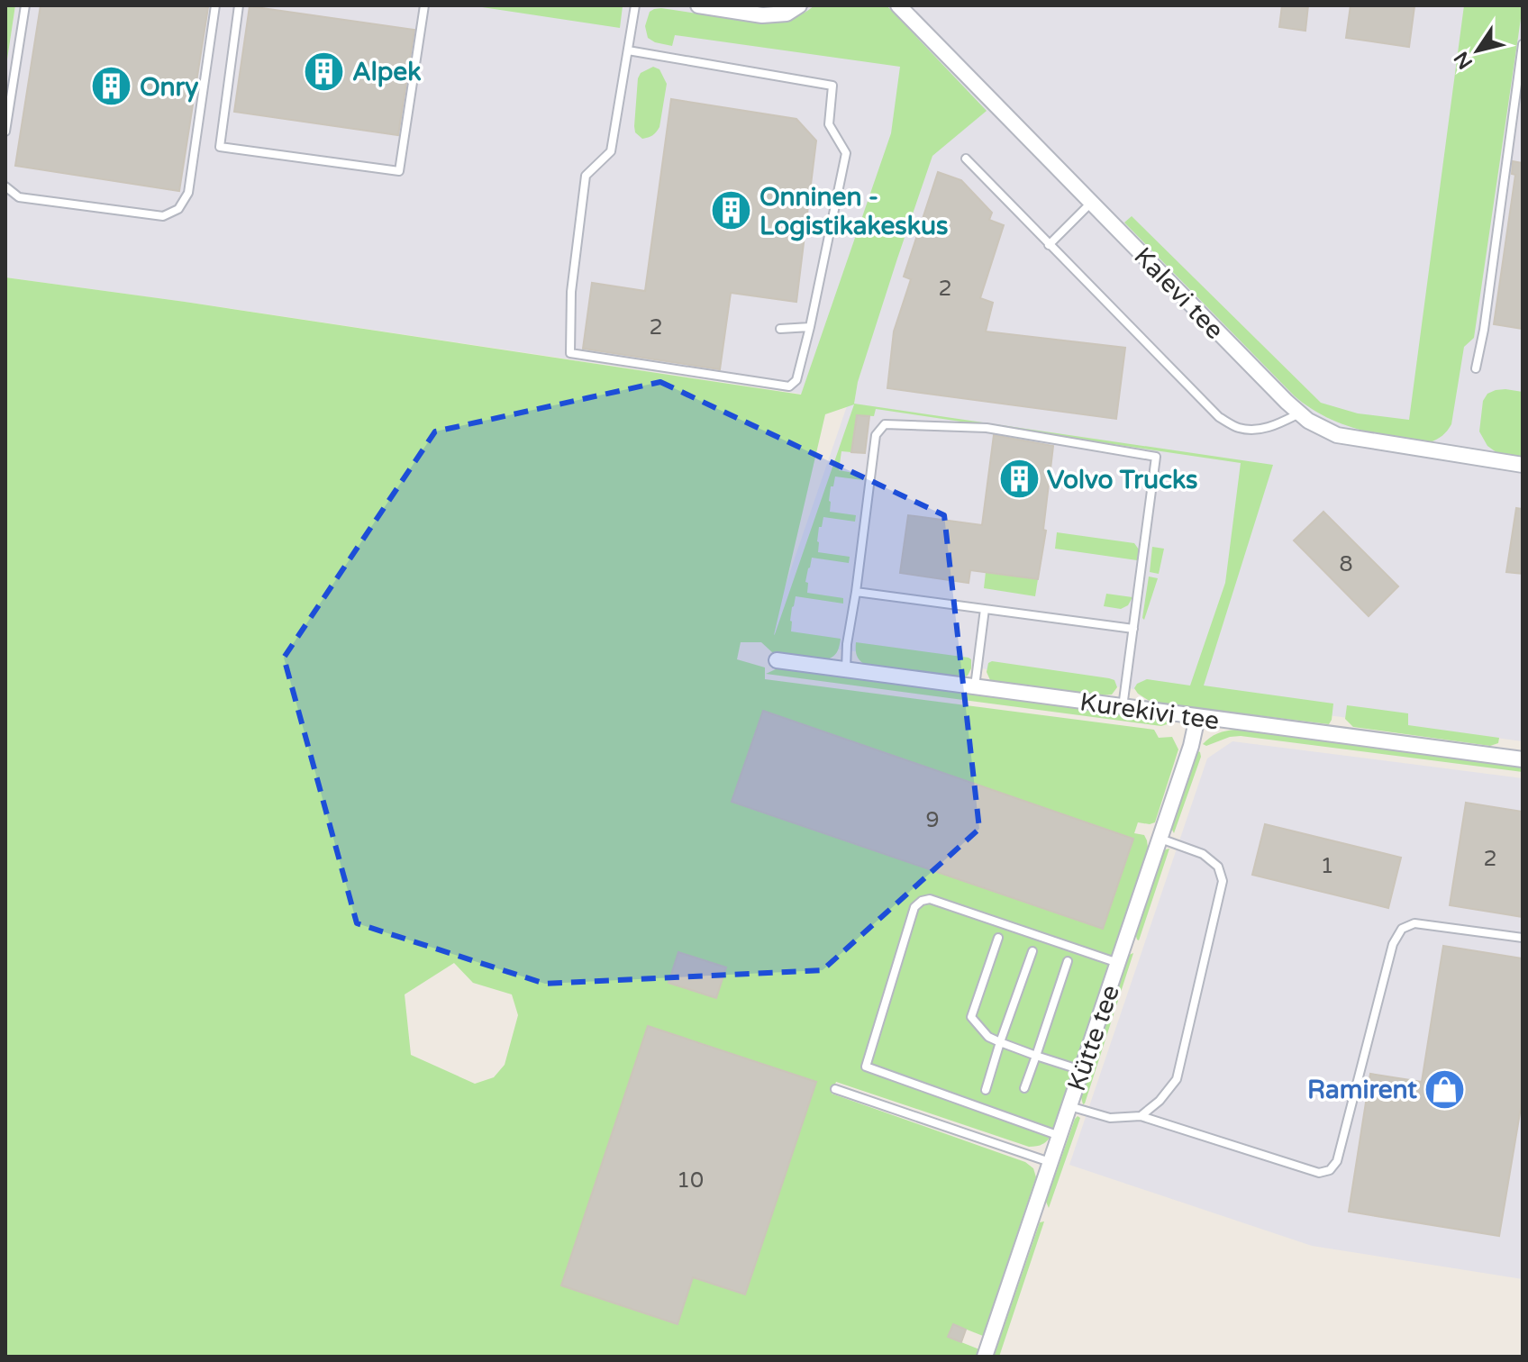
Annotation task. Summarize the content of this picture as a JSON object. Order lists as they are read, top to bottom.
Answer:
{
  "streets": {
    "street": ["Kalevi tee", "Kurekivi tee", "Kütte tee"]
  },
  "crossings": [
    ["Kurekivi tee", "Kütte tee"]
  ],
  "places": {
    "building": [
      "Alpek",
      "Onry",
      "Onninen - Logistikakeskus",
      "Volvo Trucks"
    ],
    "shop": ["Ramirent"]
  },
  "house_numbers": [
    "2",
    "2",
    "8",
    "9",
    "2",
    "1",
    "10"
  ],
  "north": "bottom left"
}
